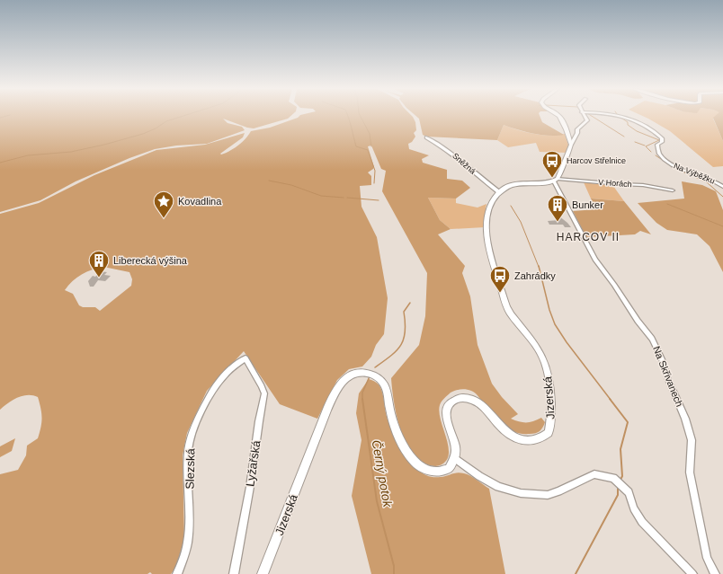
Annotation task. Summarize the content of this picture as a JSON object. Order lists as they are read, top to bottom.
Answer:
{
  "streets": {
    "street": [
      "Sněžná",
      "Na Výběžku",
      "V Horách",
      "Na Skřivanech",
      "Jizerská",
      "Lyžařská",
      "Slezská"
    ]
  },
  "crossings": [
    ["Sněžná", "Jizerská"],
    ["V Horách", "Na Skřivanech"],
    ["Lyžařská", "Slezská"]
  ],
  "districts": ["HARCOV II"],
  "water": ["Černý potok"],
  "places": {
    "bus stop": ["Harcov Střelnice", "Zahrádky"],
    "place": ["Kovadlina"],
    "building": ["Bunker", "Liberecká výšina"]
  }
}
